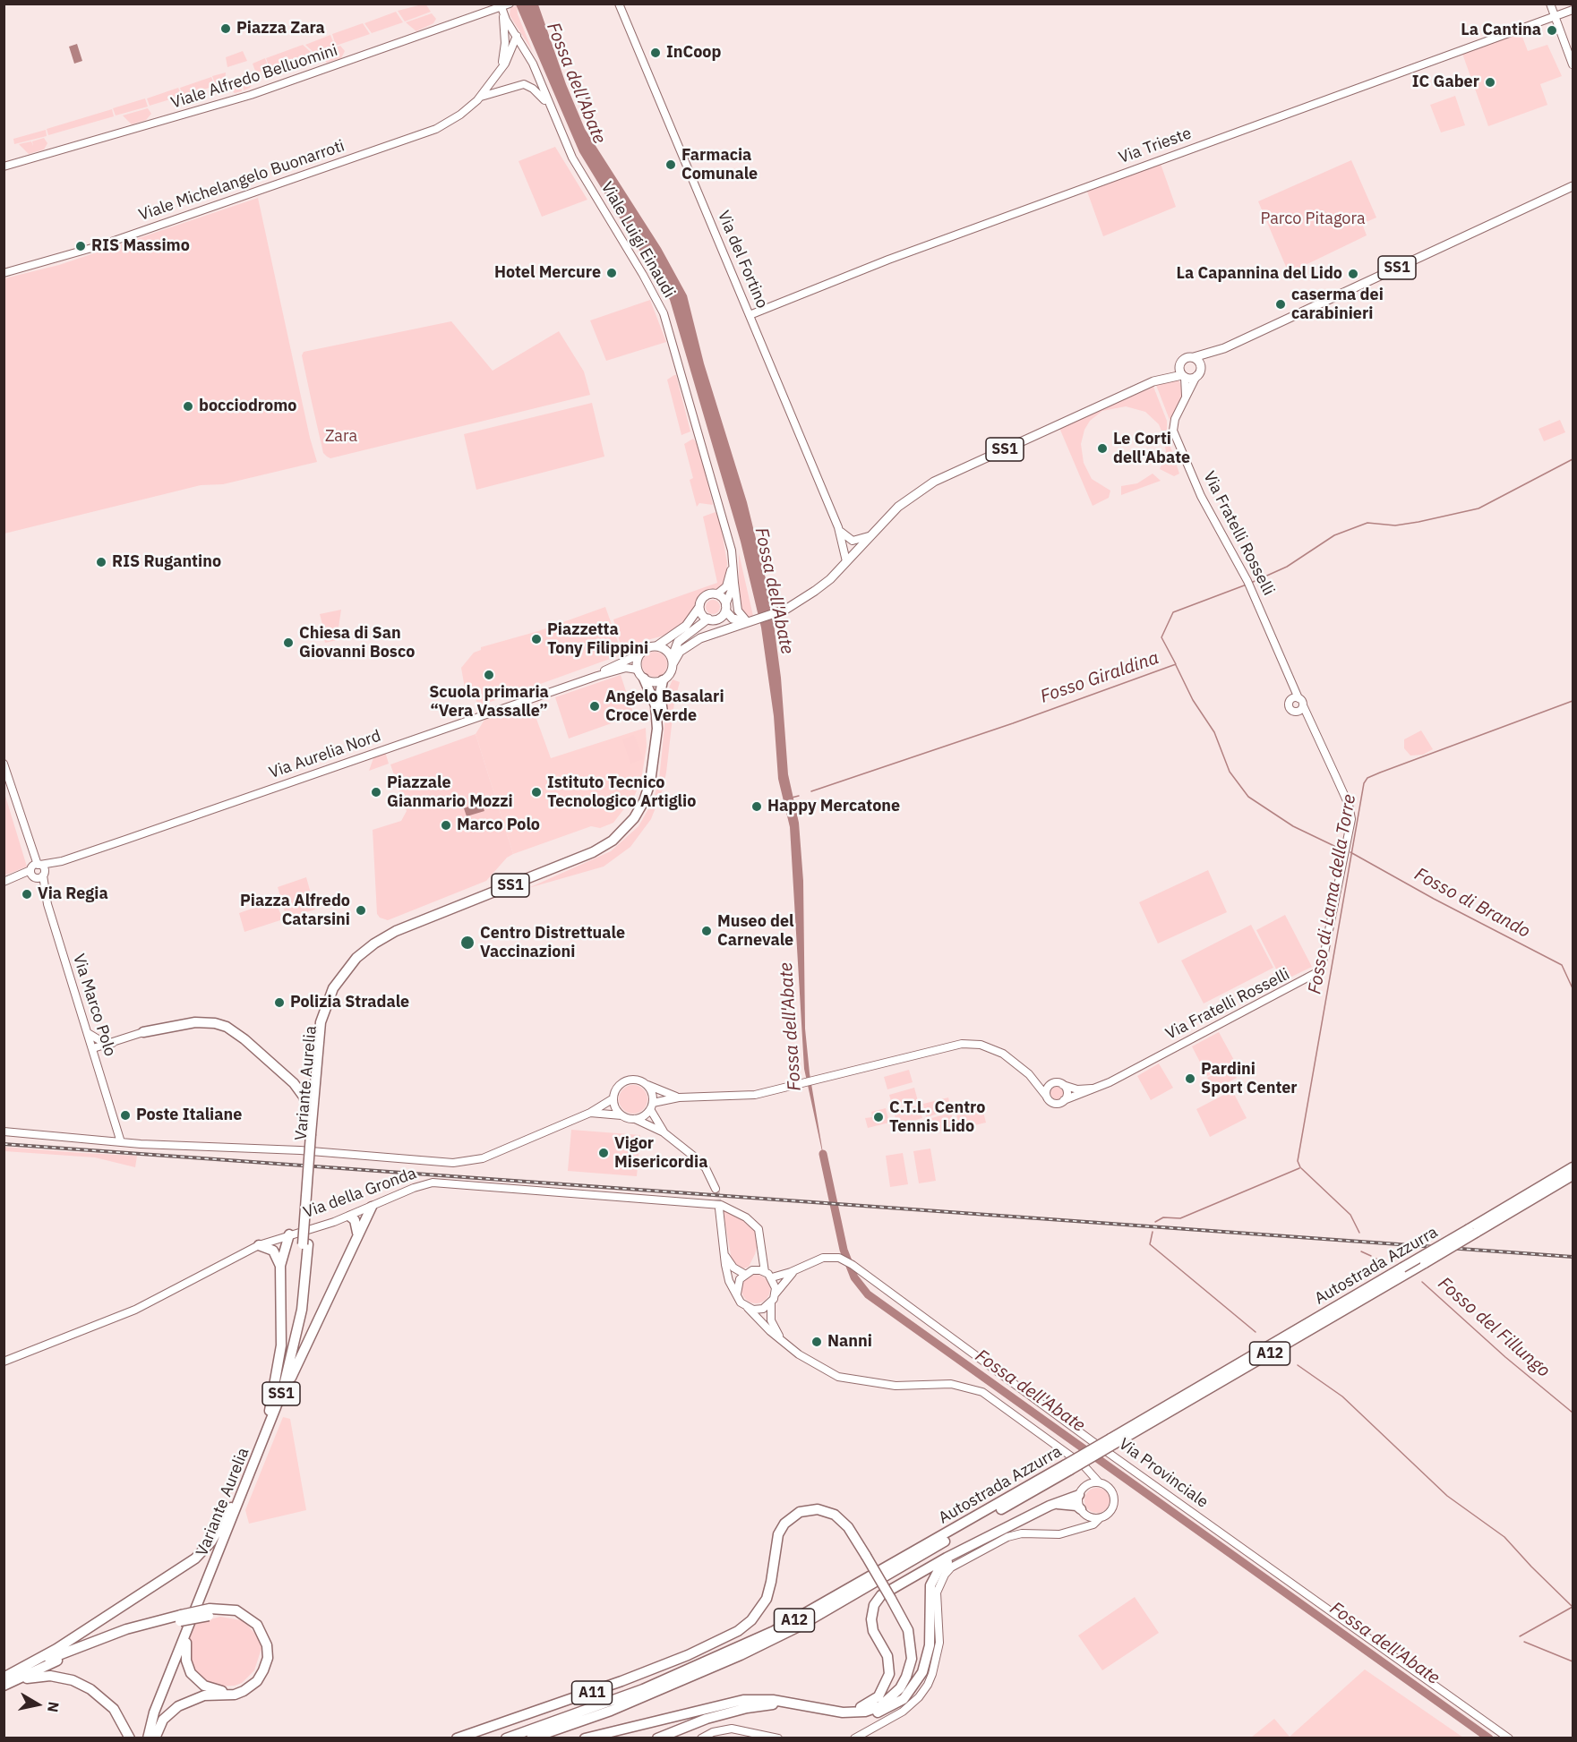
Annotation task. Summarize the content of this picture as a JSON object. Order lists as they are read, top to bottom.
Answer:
{
  "streets": {
    "highway": [
      "SS1",
      "Variante Aurelia",
      "Autostrada Azzurra",
      "A12",
      "A11"
    ],
    "street": [
      "Viale Alfredo Belluomini",
      "Via Trieste",
      "Viale Michelangelo Buonarroti",
      "Viale Luigi Einaudi",
      "Via del Fortino",
      "Via Fratelli Rosselli",
      "Via Aurelia Nord",
      "Via Marco Polo",
      "Via della Gronda",
      "Via Provinciale"
    ]
  },
  "crossings": [
    ["Viale Alfredo Belluomini", "Viale Michelangelo Buonarroti"],
    ["Viale Alfredo Belluomini", "Viale Luigi Einaudi"],
    ["Via Trieste", "Via del Fortino"],
    ["Viale Michelangelo Buonarroti", "Viale Luigi Einaudi"],
    ["Viale Luigi Einaudi", "SS1"],
    ["Via del Fortino", "SS1"],
    ["SS1", "Via Fratelli Rosselli"],
    ["SS1", "Via Aurelia Nord"],
    ["SS1", "Variante Aurelia"],
    ["Via Aurelia Nord", "Via Marco Polo"],
    ["Via Aurelia Nord", "Variante Aurelia"],
    ["Via della Gronda", "Via Provinciale"]
  ],
  "water": [
    "Fossa dell'Abate",
    "Fosso Giraldina",
    "Fosso di Lama della Torre",
    "Fosso di Brando",
    "Fosso del Fillungo"
  ],
  "parks": ["Parco Pitagora", "Zara"],
  "places": [
    "Piazza Zara",
    "La Cantina",
    "InCoop",
    "IC Gaber",
    "Farmacia Comunale",
    "RIS Massimo",
    "Hotel Mercure",
    "La Capannina del Lido",
    "caserma dei carabinieri",
    "bocciodromo",
    "Le Corti dell'Abate",
    "RIS Rugantino",
    "Piazzetta Tony Filippini",
    "Chiesa di San Giovanni Bosco",
    "Scuola primaria “Vera Vassalle”",
    "Angelo Basalari Croce Verde",
    "Piazzale Gianmario Mozzi",
    "Istituto Tecnico Tecnologico Artiglio",
    "Happy Mercatone",
    "Marco Polo",
    "Via Regia",
    "Piazza Alfredo Catarsini",
    "Museo del Carnevale",
    "Centro Distrettuale Vaccinazioni",
    "Polizia Stradale",
    "Pardini Sport Center",
    "Poste Italiane",
    "C.T.L. Centro Tennis Lido",
    "Vigor Misericordia",
    "Nanni"
  ],
  "north": "right"
}
